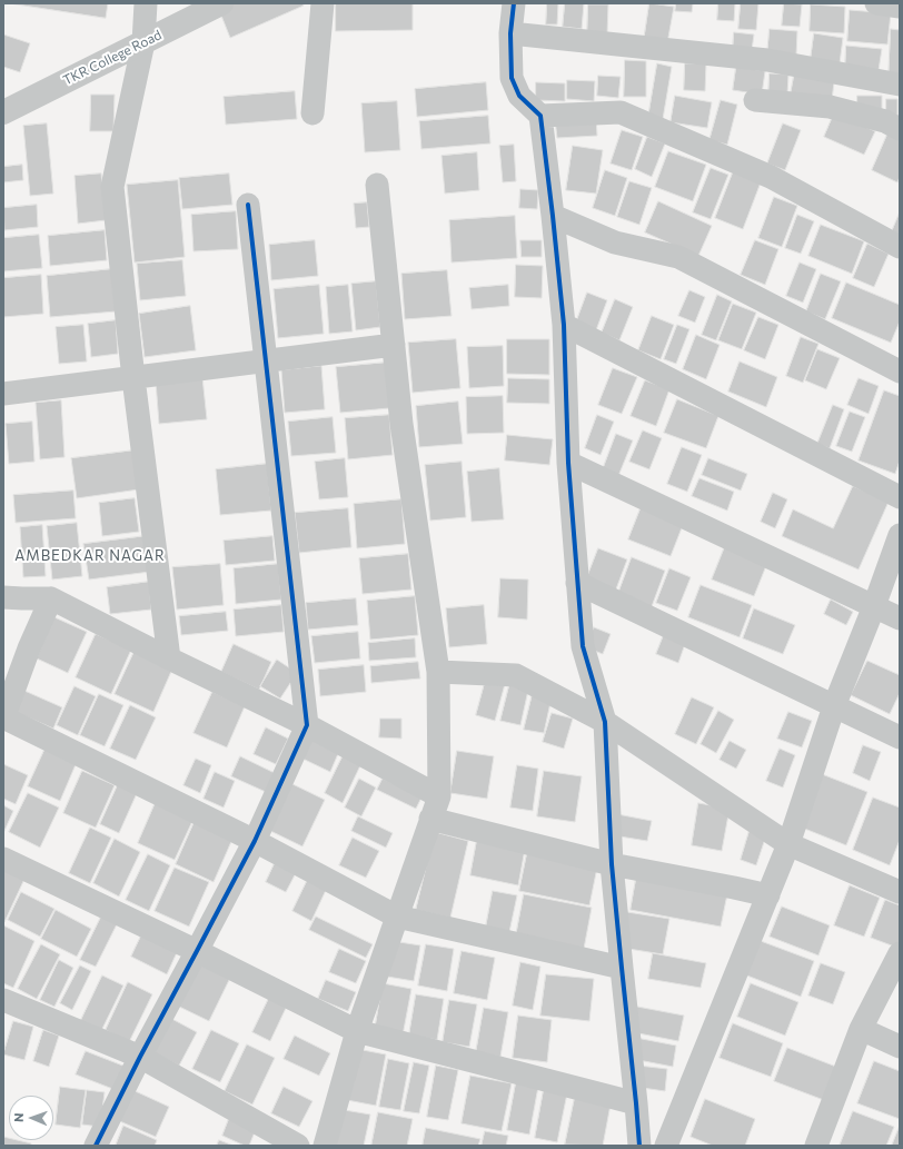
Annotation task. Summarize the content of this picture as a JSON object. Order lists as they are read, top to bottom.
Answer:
{
  "streets": {
    "street": ["TKR College Road"]
  },
  "districts": ["AMBEDKAR NAGAR"],
  "north": "left"
}
